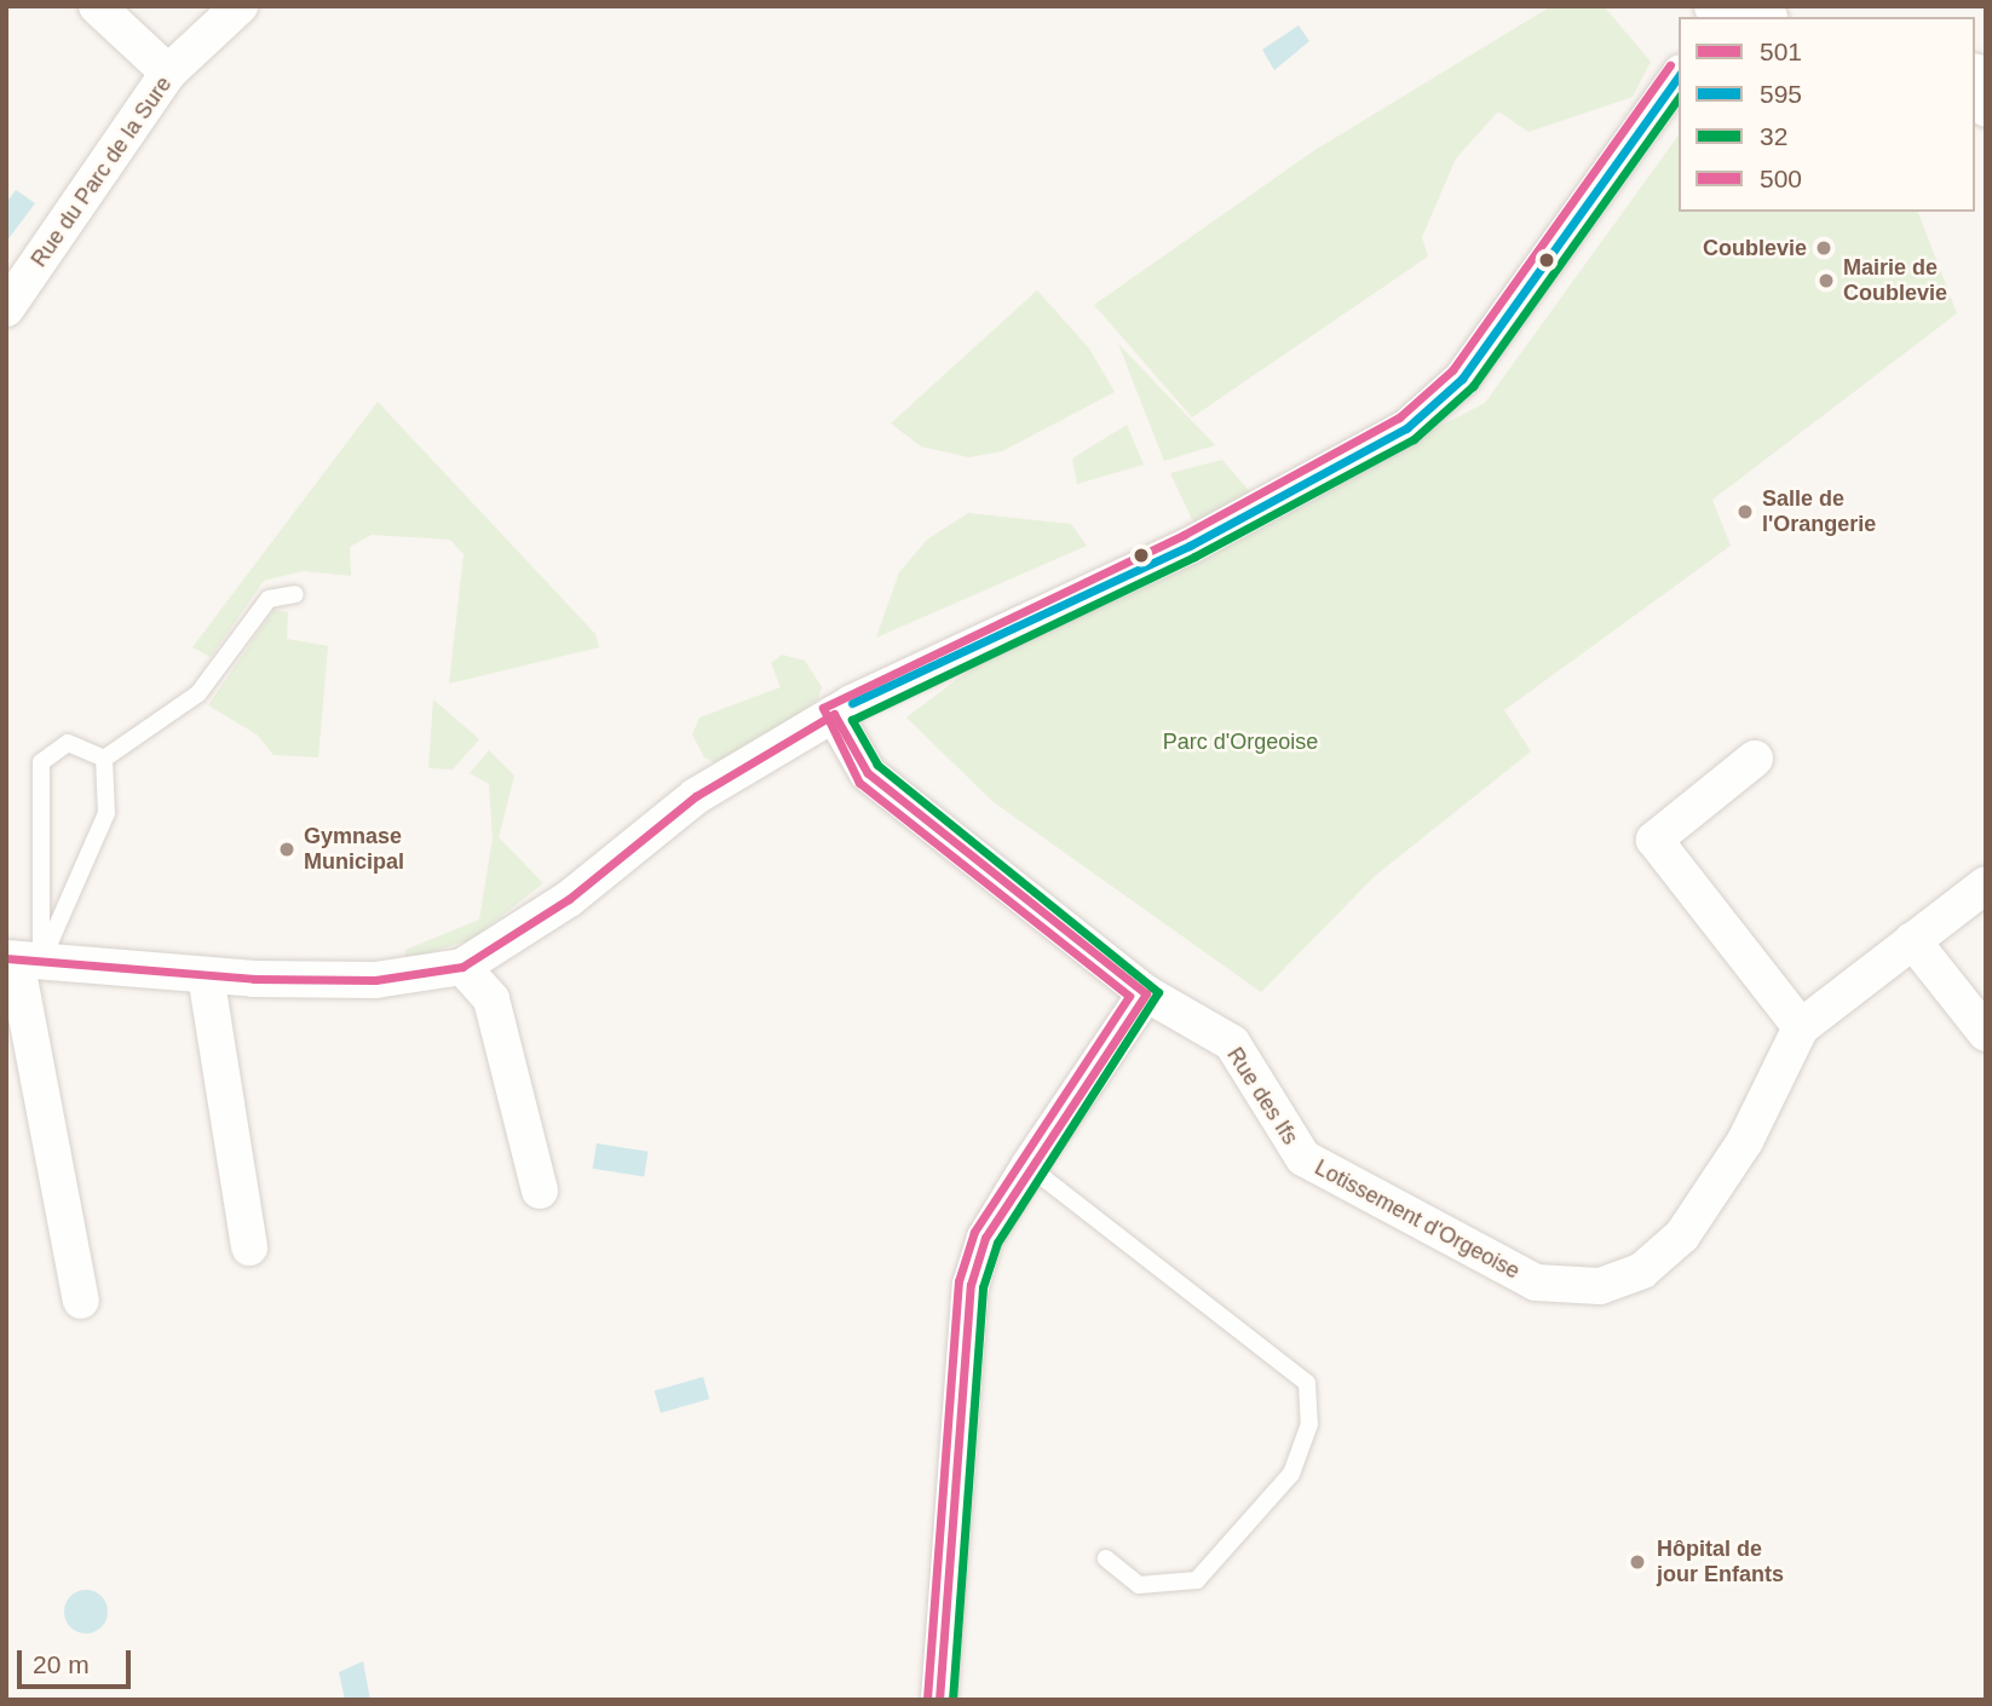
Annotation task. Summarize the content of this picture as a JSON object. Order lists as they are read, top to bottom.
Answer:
{
  "streets": {
    "street": ["Rue du Parc de la Sure", "Rue des Ifs", "Lotissement d'Orgeoise"]
  },
  "crossings": [
    ["Rue des Ifs", "Lotissement d'Orgeoise"]
  ],
  "parks": ["Parc d'Orgeoise"],
  "places": [
    "Coublevie",
    "Mairie de Coublevie",
    "Salle de l'Orangerie",
    "Gymnase Municipal",
    "Hôpital de jour Enfants"
  ],
  "lines": [
    "transit line 500",
    "transit line 595",
    "transit line 32",
    "transit line 501"
  ],
  "legend": [
    "501",
    "595",
    "32",
    "500"
  ],
  "scale_bar": "20 m"
}
